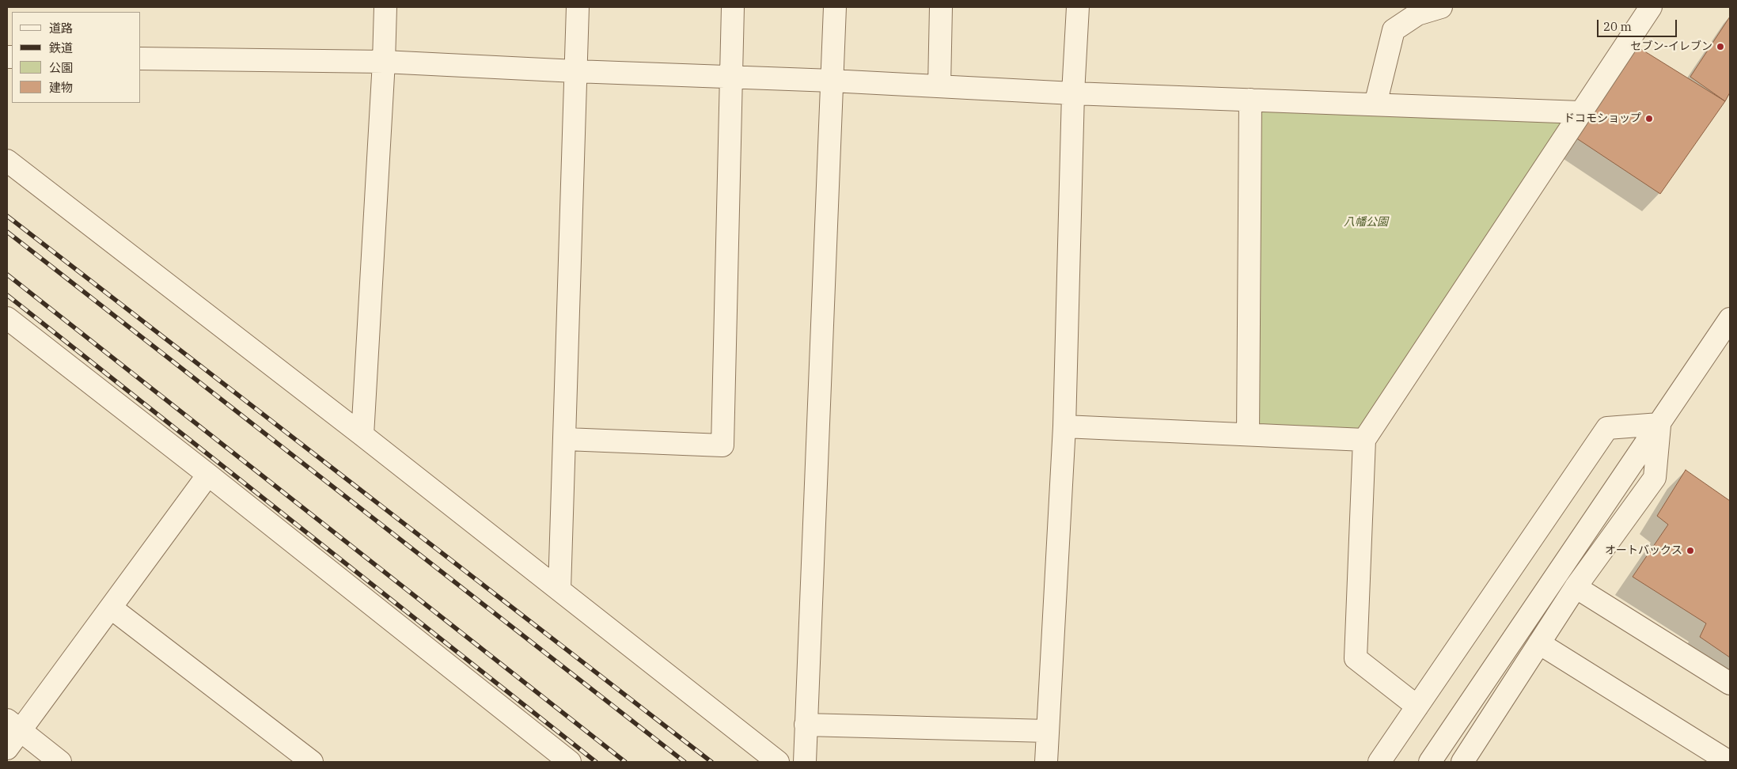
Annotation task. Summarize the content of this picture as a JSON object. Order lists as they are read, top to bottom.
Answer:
{
  "parks": ["八幡公園"],
  "places": ["セブン-イレブン", "ドコモショップ", "オートバックス"],
  "legend": [
    "道路",
    "鉄道",
    "公園",
    "建物"
  ],
  "scale_bar": "20 m"
}
